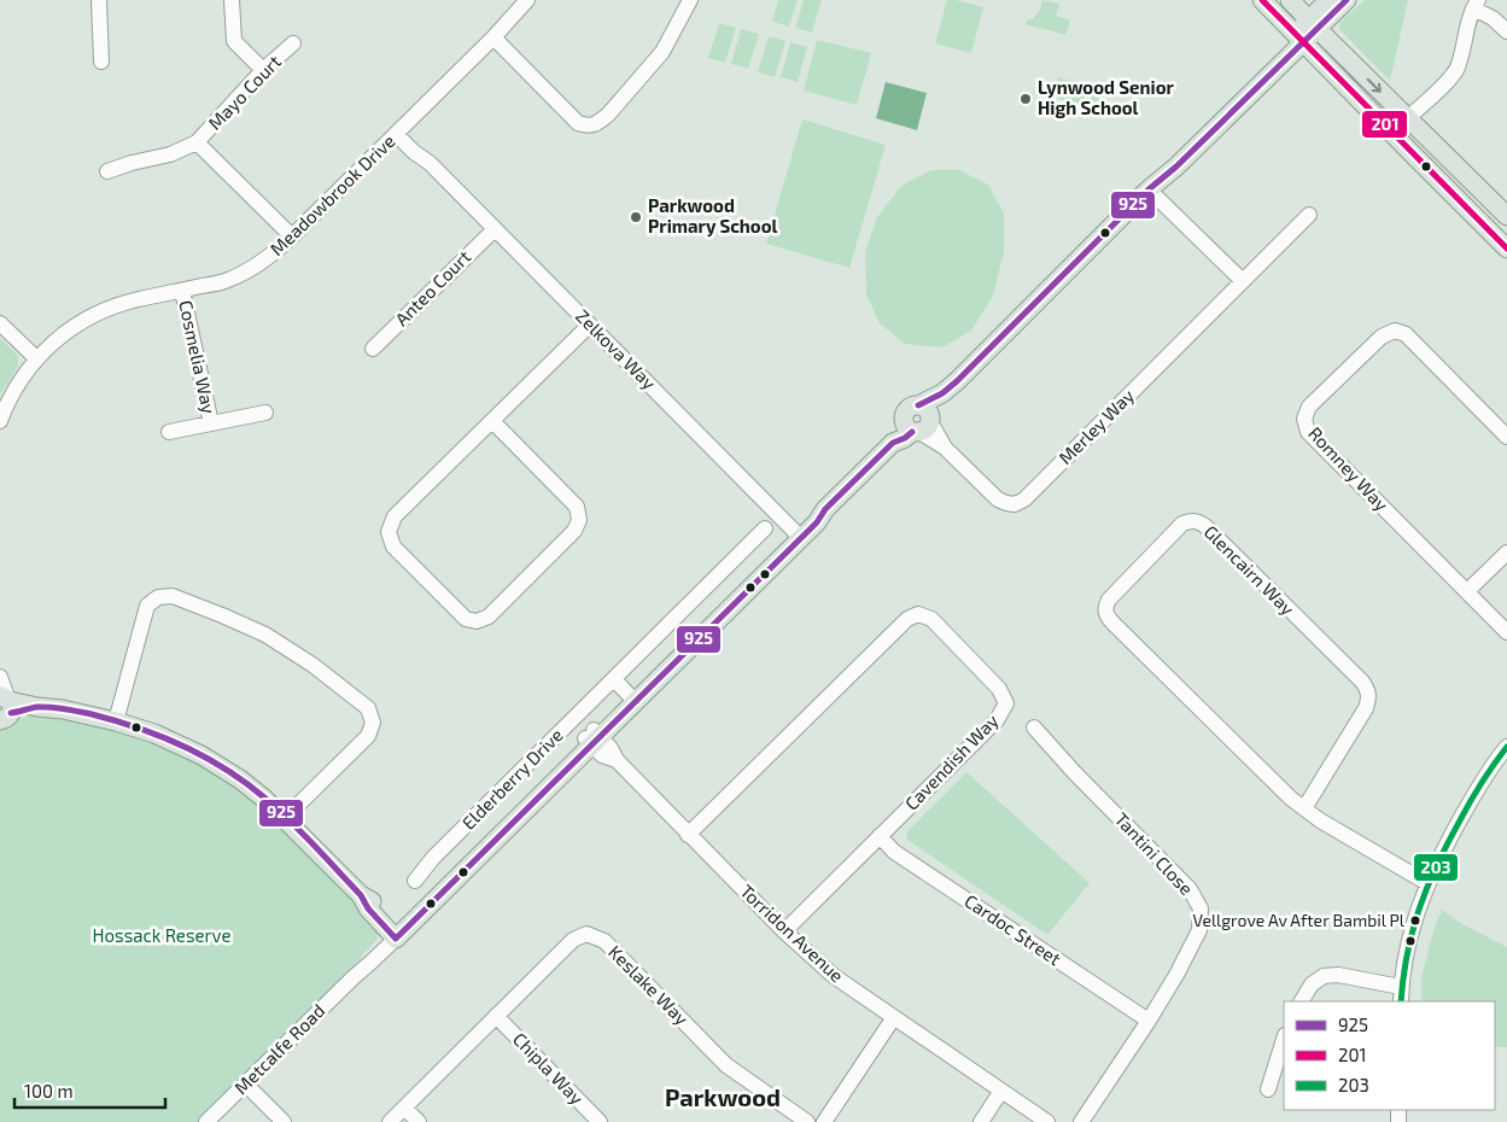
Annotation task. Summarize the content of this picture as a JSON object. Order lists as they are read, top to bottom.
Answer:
{
  "streets": {
    "main road": ["Metcalfe Road"],
    "street": [
      "Mayo Court",
      "Meadowbrook Drive",
      "Anteo Court",
      "Zelkova Way",
      "Cosmelia Way",
      "Merley Way",
      "Romney Way",
      "Glencairn Way",
      "Cavendish Way",
      "Elderberry Drive",
      "Tantini Close",
      "Cardoc Street",
      "Torridon Avenue",
      "Keslake Way",
      "Chipla Way"
    ]
  },
  "crossings": [
    ["Mayo Court", "Meadowbrook Drive"],
    ["Meadowbrook Drive", "Zelkova Way"],
    ["Meadowbrook Drive", "Cosmelia Way"],
    ["Anteo Court", "Zelkova Way"],
    ["Zelkova Way", "Metcalfe Road"],
    ["Merley Way", "Metcalfe Road"],
    ["Cavendish Way", "Cardoc Street"],
    ["Cavendish Way", "Torridon Avenue"],
    ["Tantini Close", "Cardoc Street"],
    ["Torridon Avenue", "Metcalfe Road"],
    ["Keslake Way", "Chipla Way"]
  ],
  "districts": ["Parkwood"],
  "parks": ["Hossack Reserve"],
  "places": ["Lynwood Senior High School", "Parkwood Primary School", "Vellgrove Av After Bambil Pl"],
  "lines": ["transit line 925", "transit line 201", "transit line 203"],
  "legend": ["925", "201", "203"],
  "scale_bar": "100 m"
}
